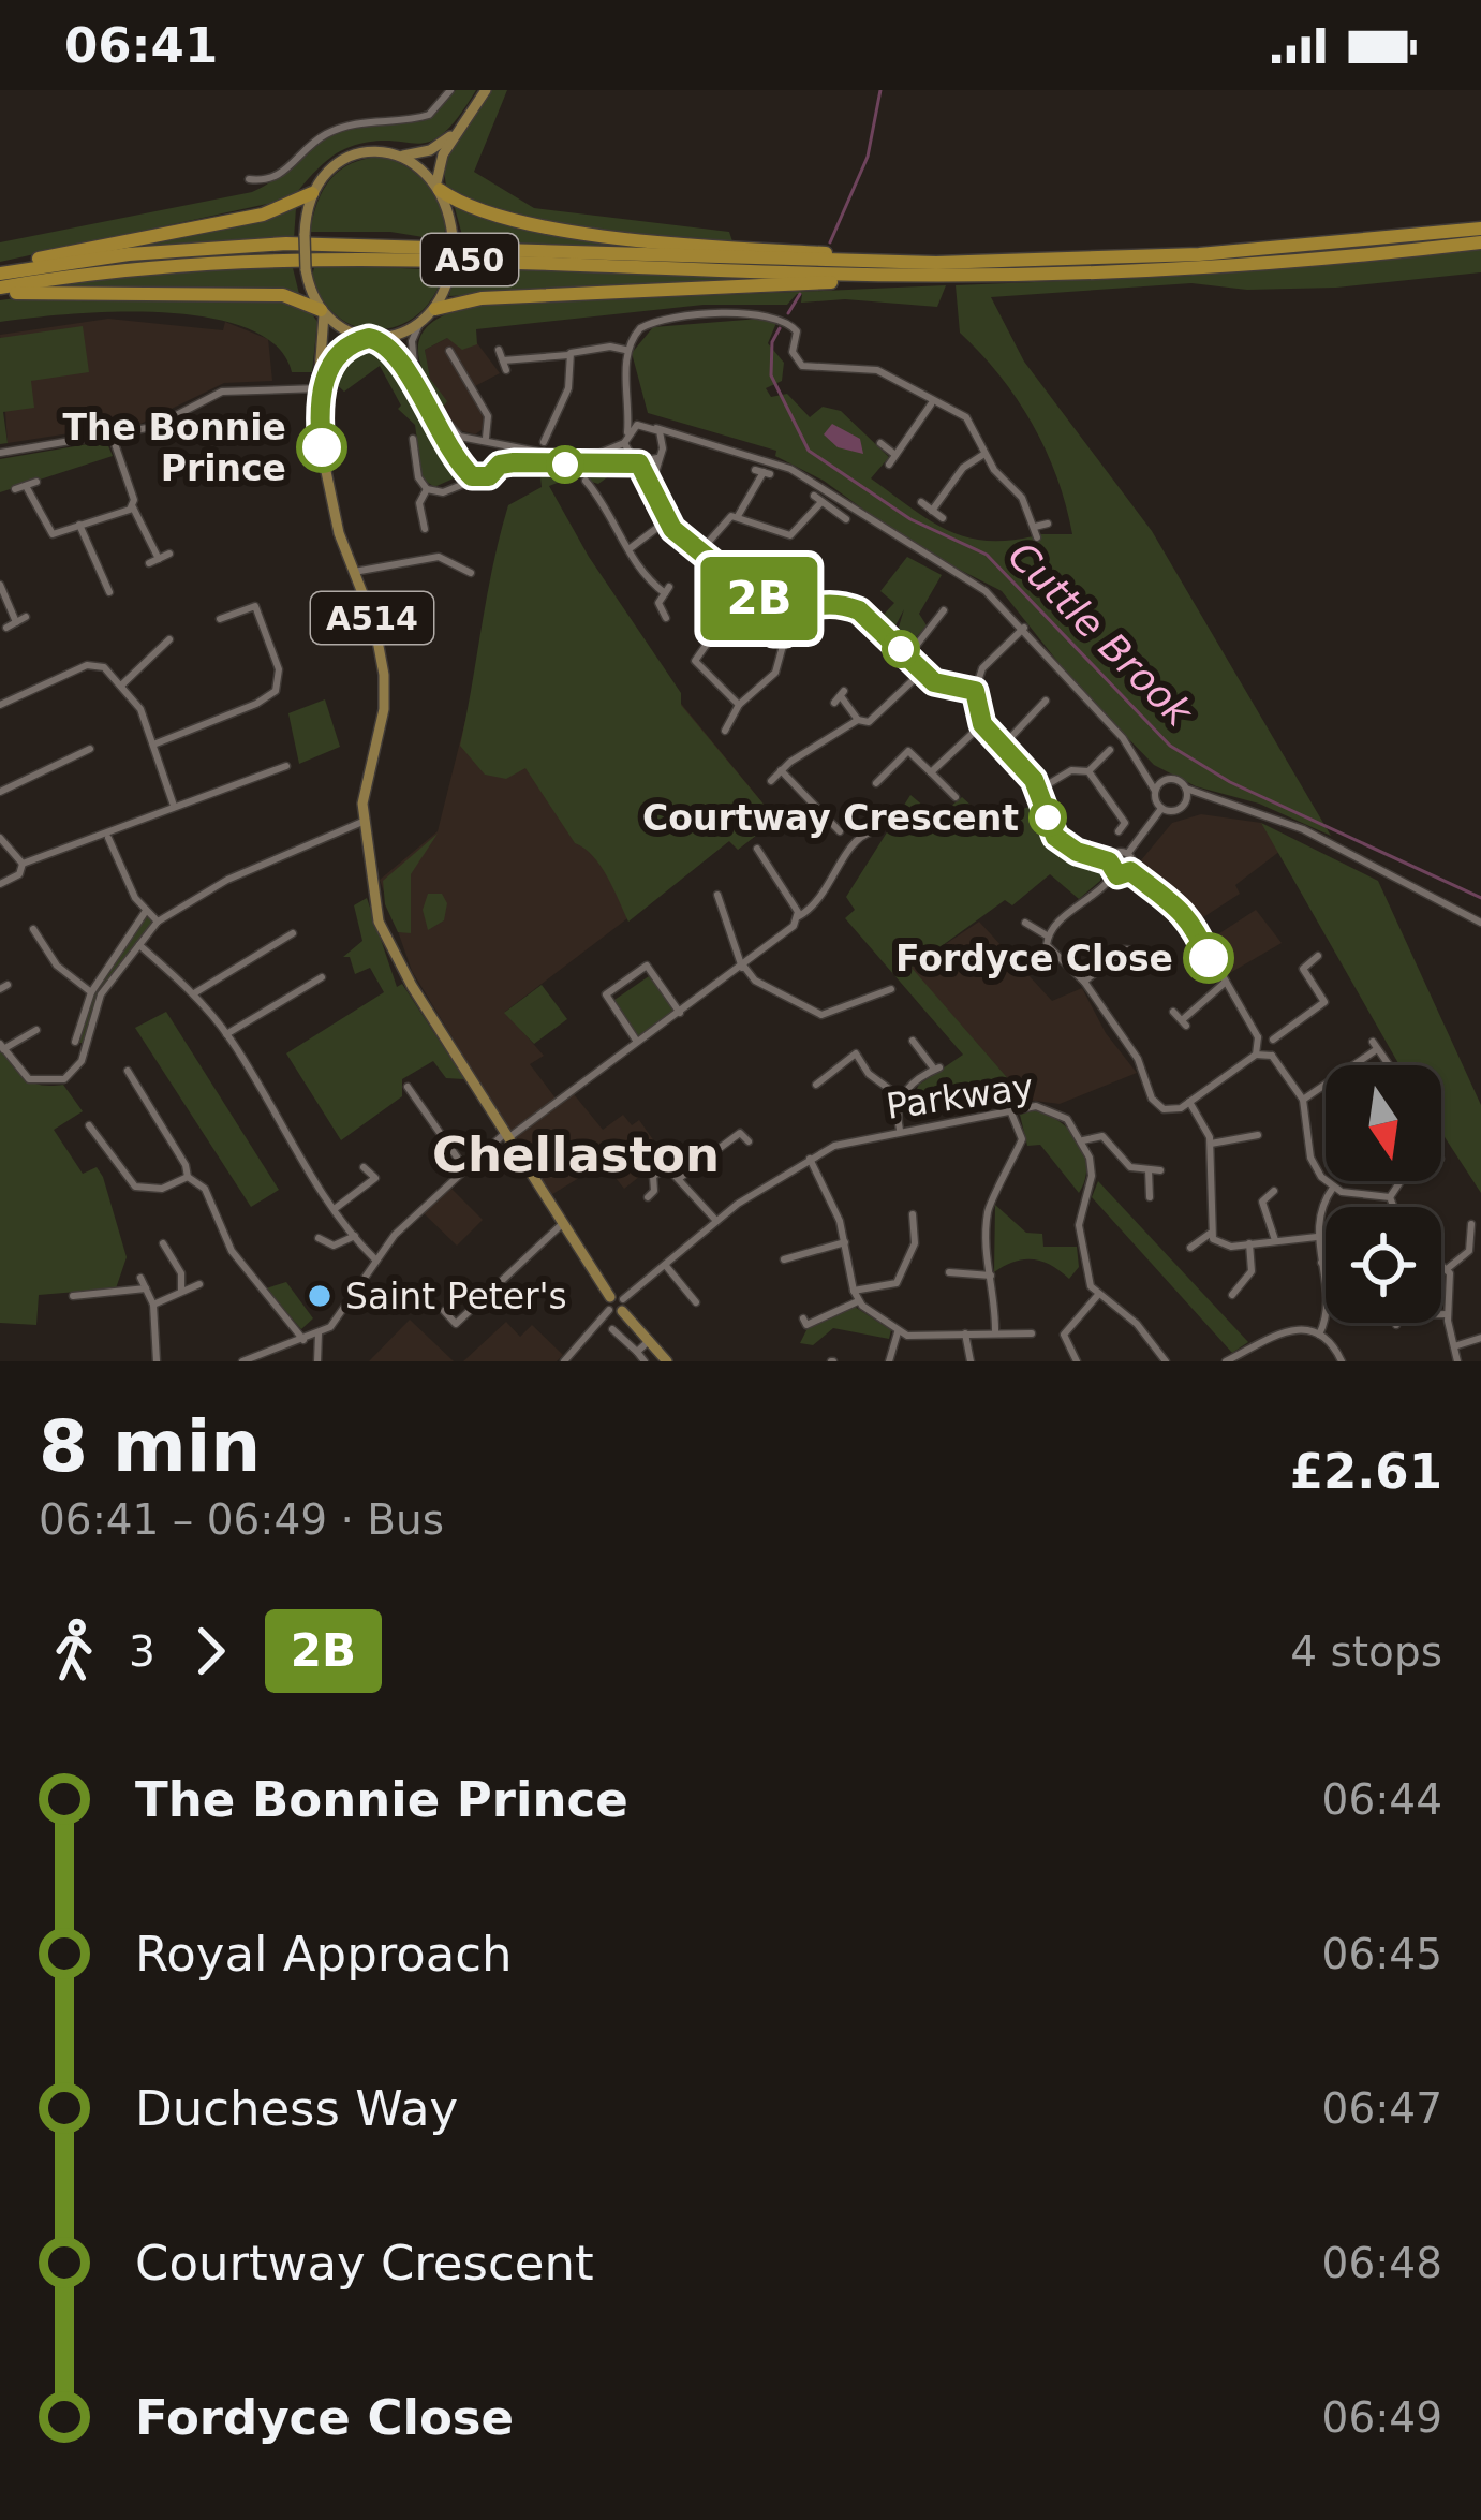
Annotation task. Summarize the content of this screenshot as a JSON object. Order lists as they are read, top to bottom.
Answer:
{
  "streets": {
    "highway": ["A50"],
    "main road": ["A514"],
    "street": ["Parkway"]
  },
  "crossings": [
    ["A514", "Parkway"]
  ],
  "districts": ["Chellaston"],
  "water": ["Cuttle Brook"],
  "places": [
    "The Bonnie Prince",
    "Courtway Crescent",
    "Fordyce Close",
    "Saint Peter's"
  ],
  "lines": ["bus line 2B"],
  "north": "bottom",
  "page": {
    "status": "06:41",
    "on_map": "2B",
    "heading": ["8 min", "06:41 – 06:49 · Bus", "£2.61"],
    "legs": ["3", "2B", "4 stops"],
    "list": [
      {
        "name": "The Bonnie Prince",
        "value": "06:44"
      },
      {
        "name": "Royal Approach",
        "value": "06:45"
      },
      {
        "name": "Duchess Way",
        "value": "06:47"
      },
      {
        "name": "Courtway Crescent",
        "value": "06:48"
      },
      {
        "name": "Fordyce Close",
        "value": "06:49"
      }
    ]
  }
}
